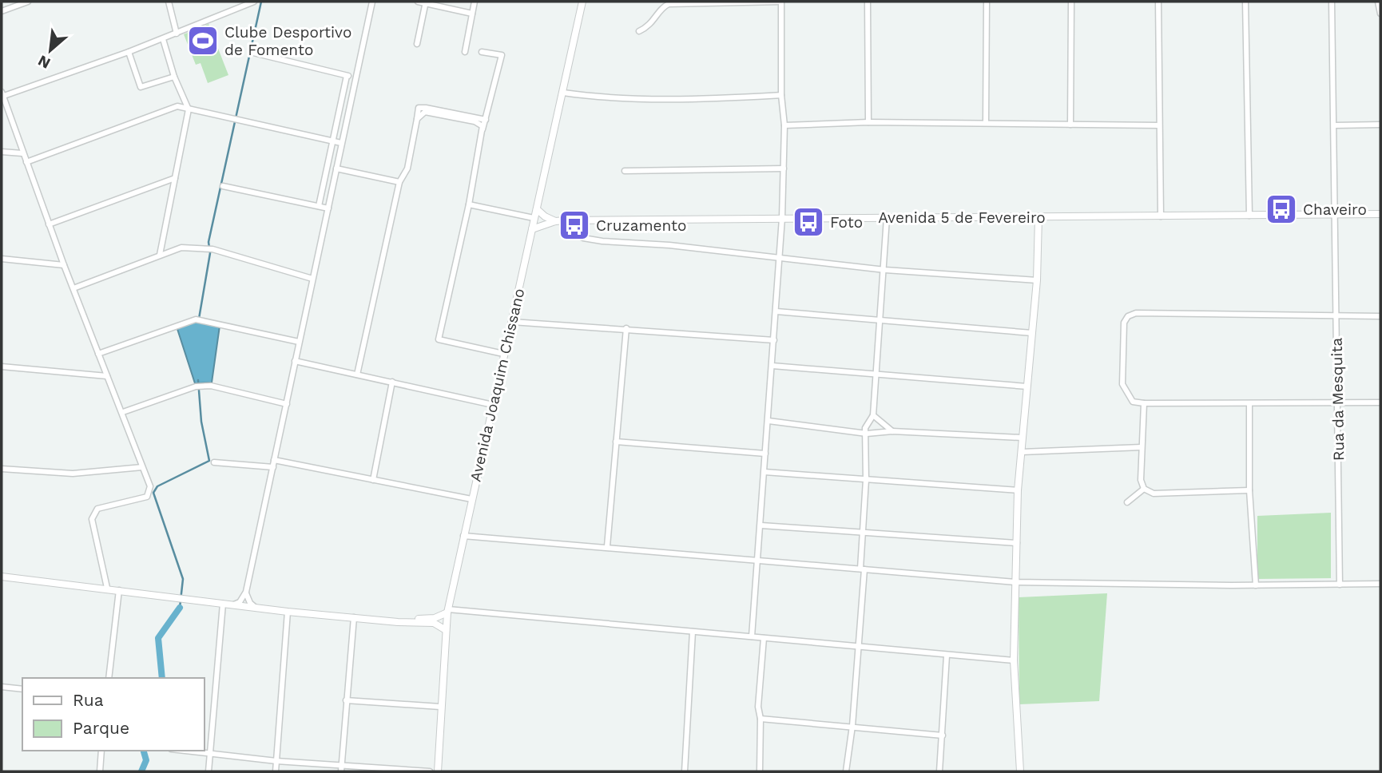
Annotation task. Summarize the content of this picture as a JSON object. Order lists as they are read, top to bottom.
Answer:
{
  "streets": {
    "street": ["Avenida 5 de Fevereiro", "Avenida Joaquim Chissano", "Rua da Mesquita"]
  },
  "crossings": [
    ["Avenida 5 de Fevereiro", "Avenida Joaquim Chissano"],
    ["Avenida 5 de Fevereiro", "Rua da Mesquita"]
  ],
  "places": {
    "sports": ["Clube Desportivo de Fomento"],
    "bus stop": ["Chaveiro", "Foto", "Cruzamento"]
  },
  "legend": ["Rua", "Parque"],
  "north": "bottom left"
}
